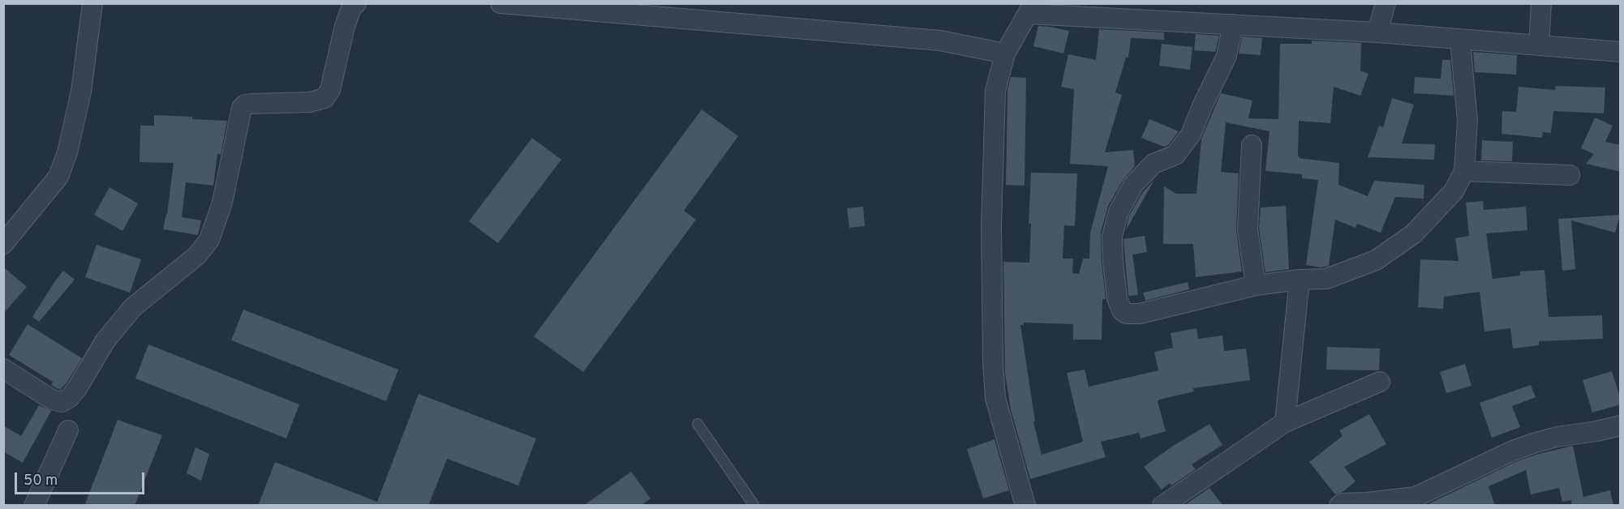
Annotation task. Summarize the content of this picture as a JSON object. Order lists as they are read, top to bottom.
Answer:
{
  "scale_bar": "50 m"
}
